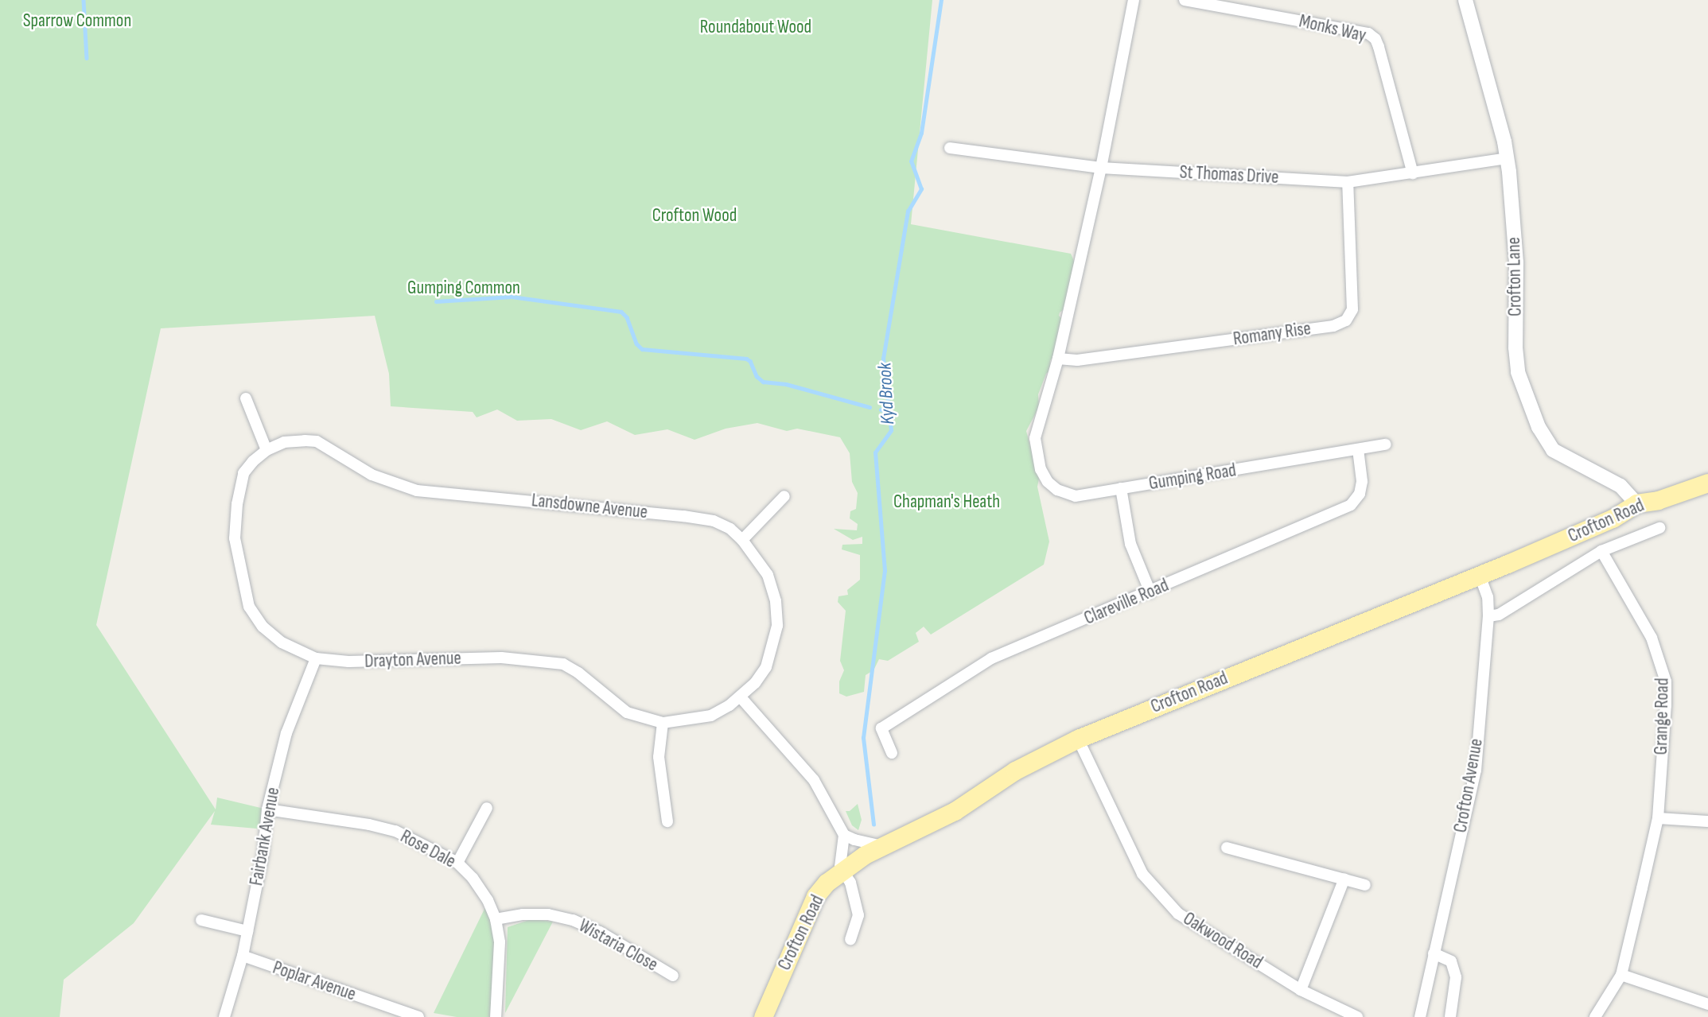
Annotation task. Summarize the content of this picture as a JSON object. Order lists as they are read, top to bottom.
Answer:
{
  "streets": {
    "main road": ["Crofton Road"],
    "street": [
      "Monks Way",
      "St Thomas Drive",
      "Crofton Lane",
      "Romany Rise",
      "Gumping Road",
      "Lansdowne Avenue",
      "Clareville Road",
      "Drayton Avenue",
      "Grange Road",
      "Crofton Avenue",
      "Fairbank Avenue",
      "Rose Dale",
      "Oakwood Road",
      "Wistaria Close",
      "Poplar Avenue"
    ]
  },
  "crossings": [
    ["Monks Way", "St Thomas Drive"],
    ["St Thomas Drive", "Crofton Lane"],
    ["St Thomas Drive", "Romany Rise"],
    ["Crofton Lane", "Crofton Road"],
    ["Romany Rise", "Gumping Road"],
    ["Gumping Road", "Clareville Road"],
    ["Lansdowne Avenue", "Drayton Avenue"],
    ["Crofton Road", "Crofton Avenue"],
    ["Crofton Road", "Oakwood Road"],
    ["Drayton Avenue", "Fairbank Avenue"],
    ["Fairbank Avenue", "Rose Dale"],
    ["Fairbank Avenue", "Poplar Avenue"],
    ["Rose Dale", "Wistaria Close"]
  ],
  "water": ["Kyd Brook"],
  "parks": [
    "Sparrow Common",
    "Roundabout Wood",
    "Crofton Wood",
    "Gumping Common",
    "Chapman's Heath"
  ]
}
